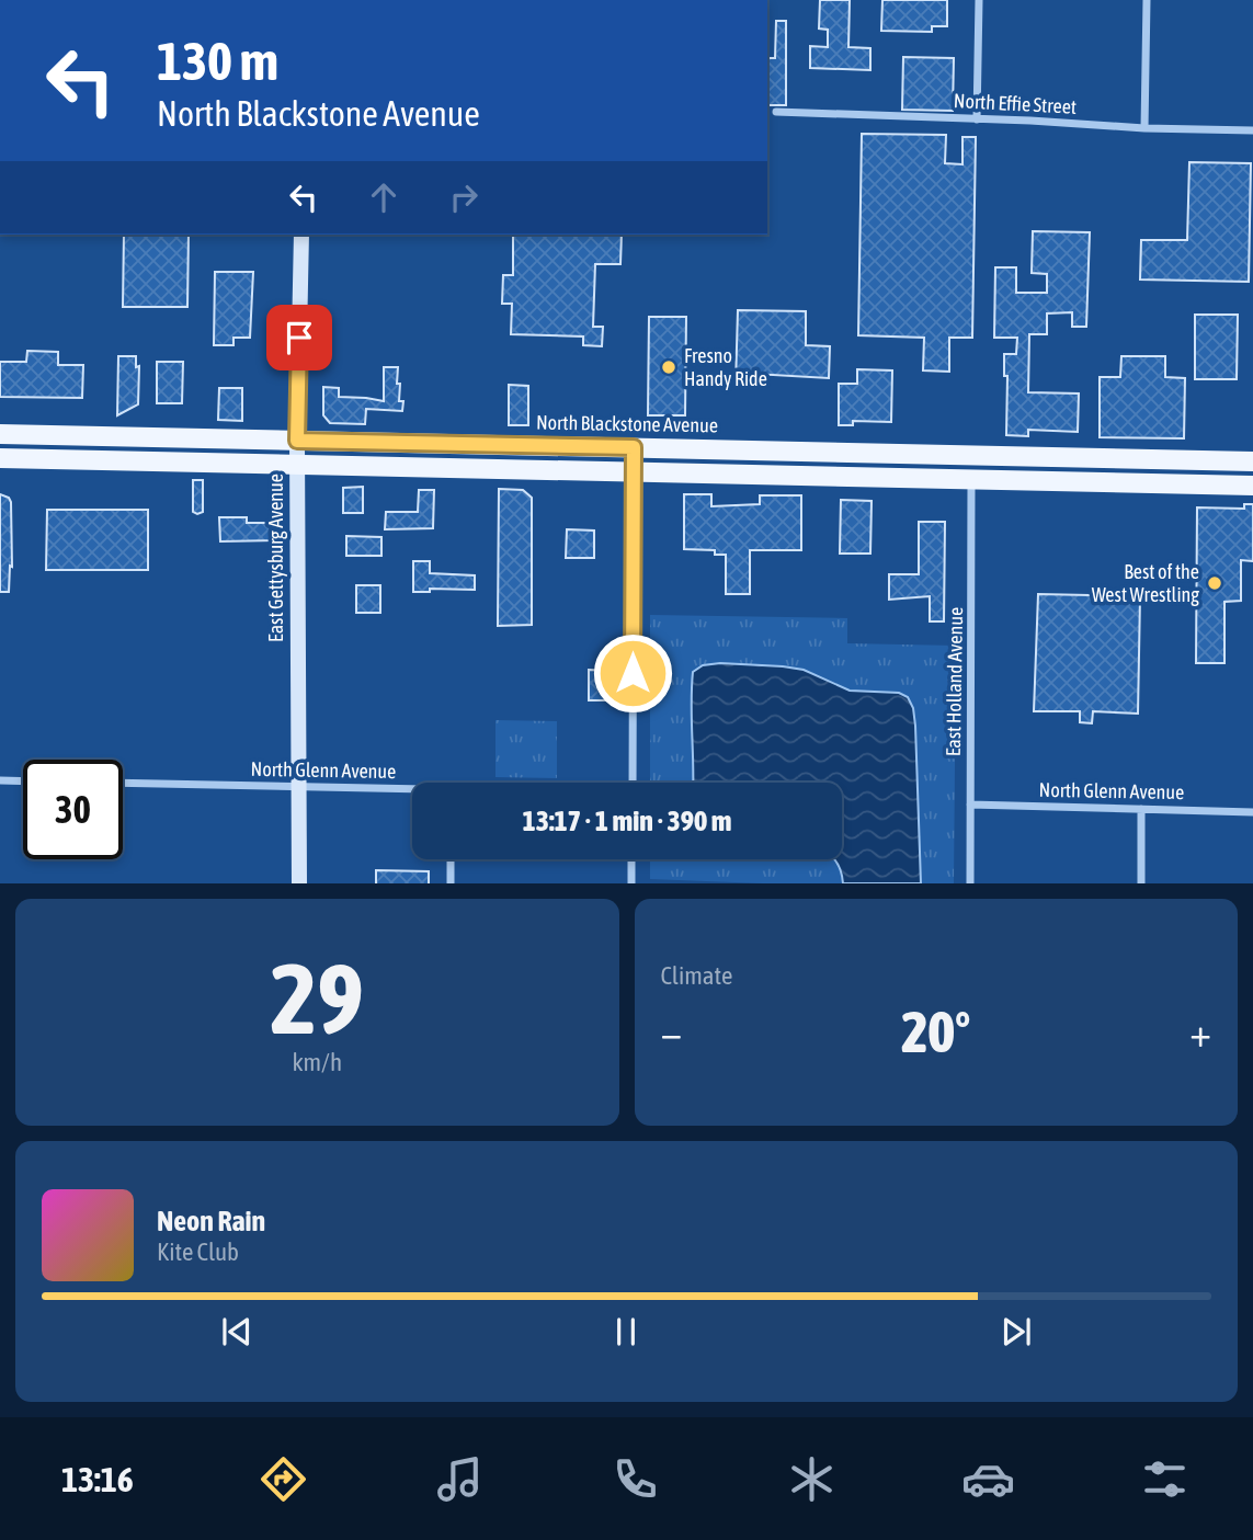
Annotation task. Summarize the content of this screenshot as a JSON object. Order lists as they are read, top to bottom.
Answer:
{
  "streets": {
    "main road": ["North Blackstone Avenue"],
    "street": [
      "North Effie Street",
      "East Gettysburg Avenue",
      "East Holland Avenue",
      "North Glenn Avenue"
    ]
  },
  "crossings": [
    ["North Blackstone Avenue", "East Gettysburg Avenue"],
    ["East Gettysburg Avenue", "North Glenn Avenue"],
    ["East Holland Avenue", "North Glenn Avenue"]
  ],
  "places": ["Fresno Handy Ride", "Best of the West Wrestling"],
  "page": {
    "turn": ["130 m", "North Blackstone Avenue"],
    "limit": "30",
    "trip": "13:17 · 1 min · 390 m",
    "tile": [
      ["29", "km/h"],
      "Climate"
    ],
    "heat": ["−", "20°", "+"],
    "song": ["Neon Rain", "Kite Club"],
    "tabs": "13:16"
  }
}
